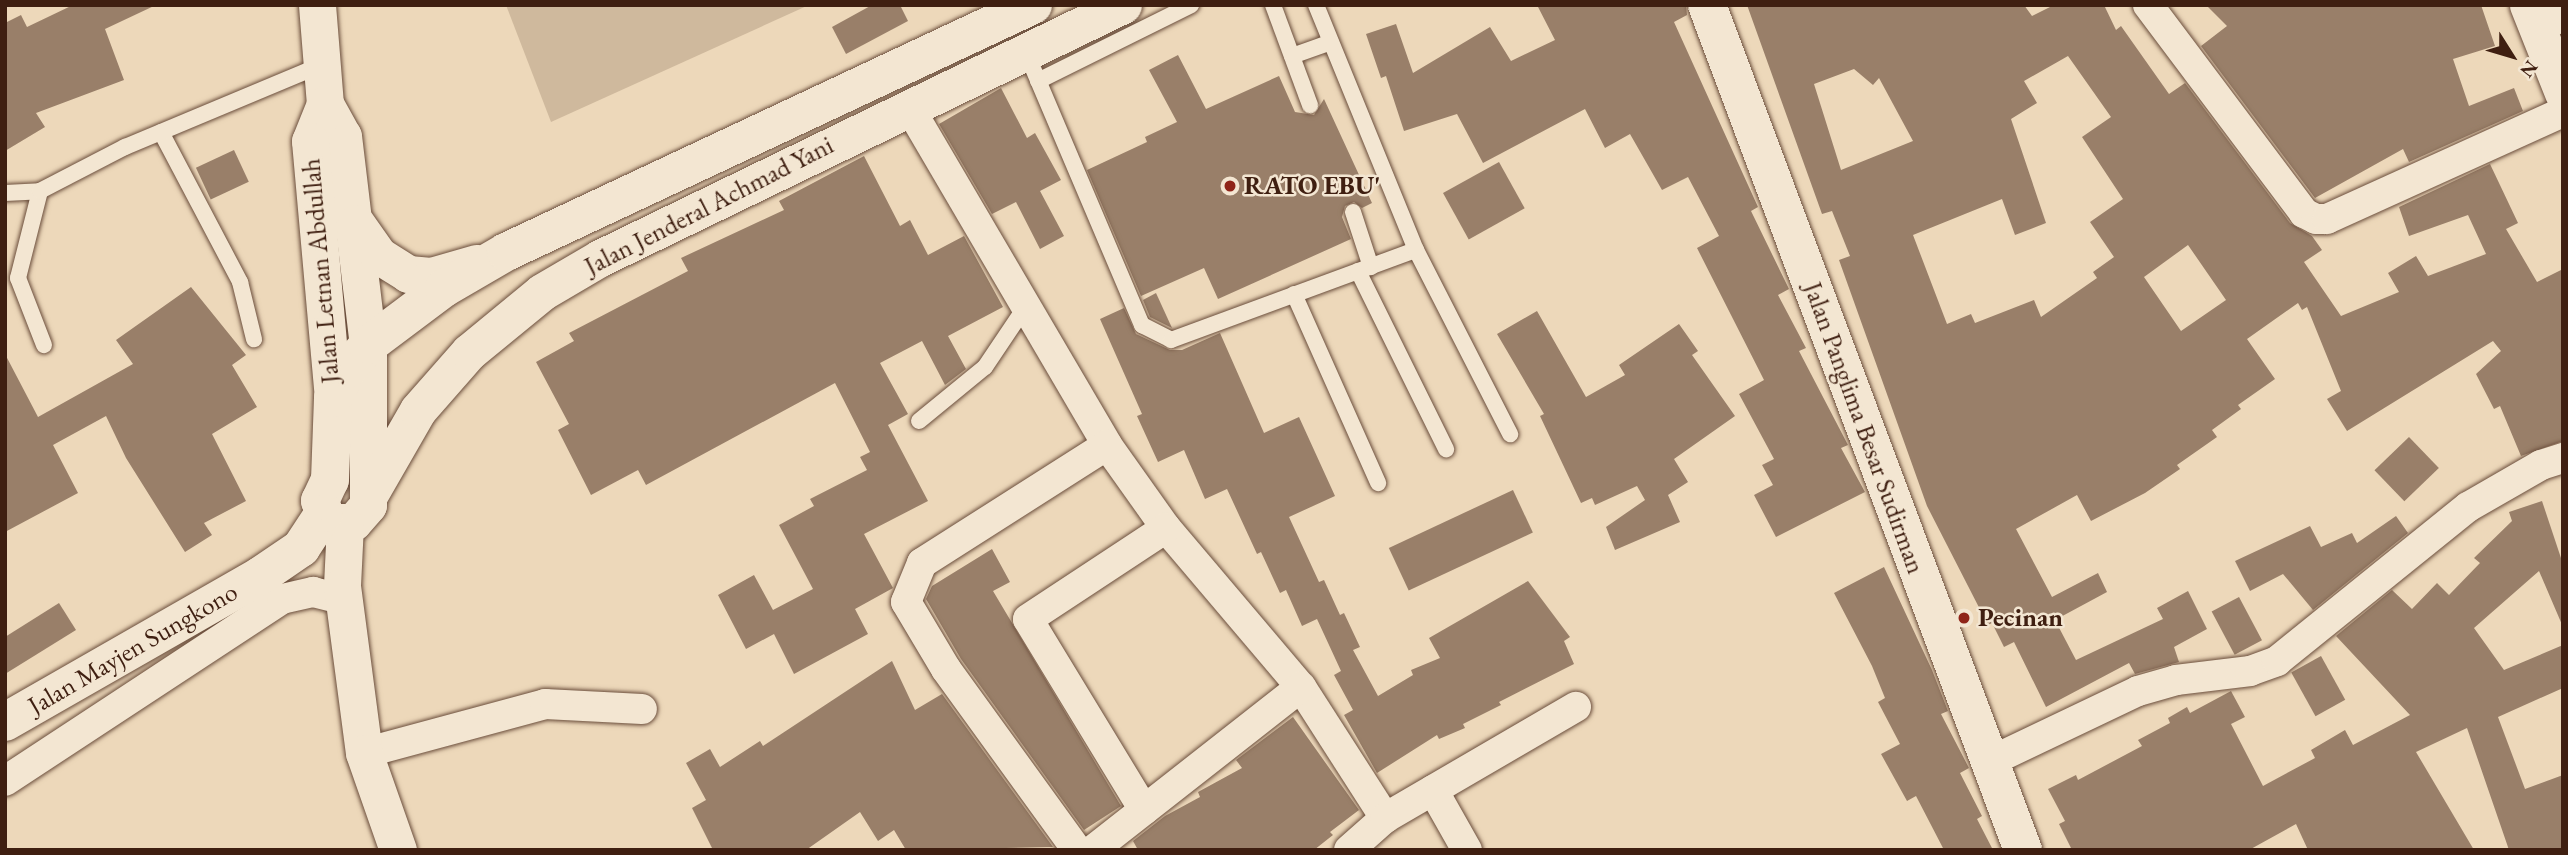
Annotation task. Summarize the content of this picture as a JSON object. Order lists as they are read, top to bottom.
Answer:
{
  "streets": {
    "main road": ["Jalan Jenderal Achmad Yani", "Jalan Panglima Besar Sudirman", "Jalan Mayjen Sungkono"],
    "street": ["Jalan Letnan Abdullah"]
  },
  "crossings": [
    ["Jalan Jenderal Achmad Yani", "Jalan Letnan Abdullah"],
    ["Jalan Jenderal Achmad Yani", "Jalan Mayjen Sungkono"],
    ["Jalan Letnan Abdullah", "Jalan Mayjen Sungkono"]
  ],
  "places": ["RATO EBU'", "Pecinan"],
  "north": "bottom right"
}
